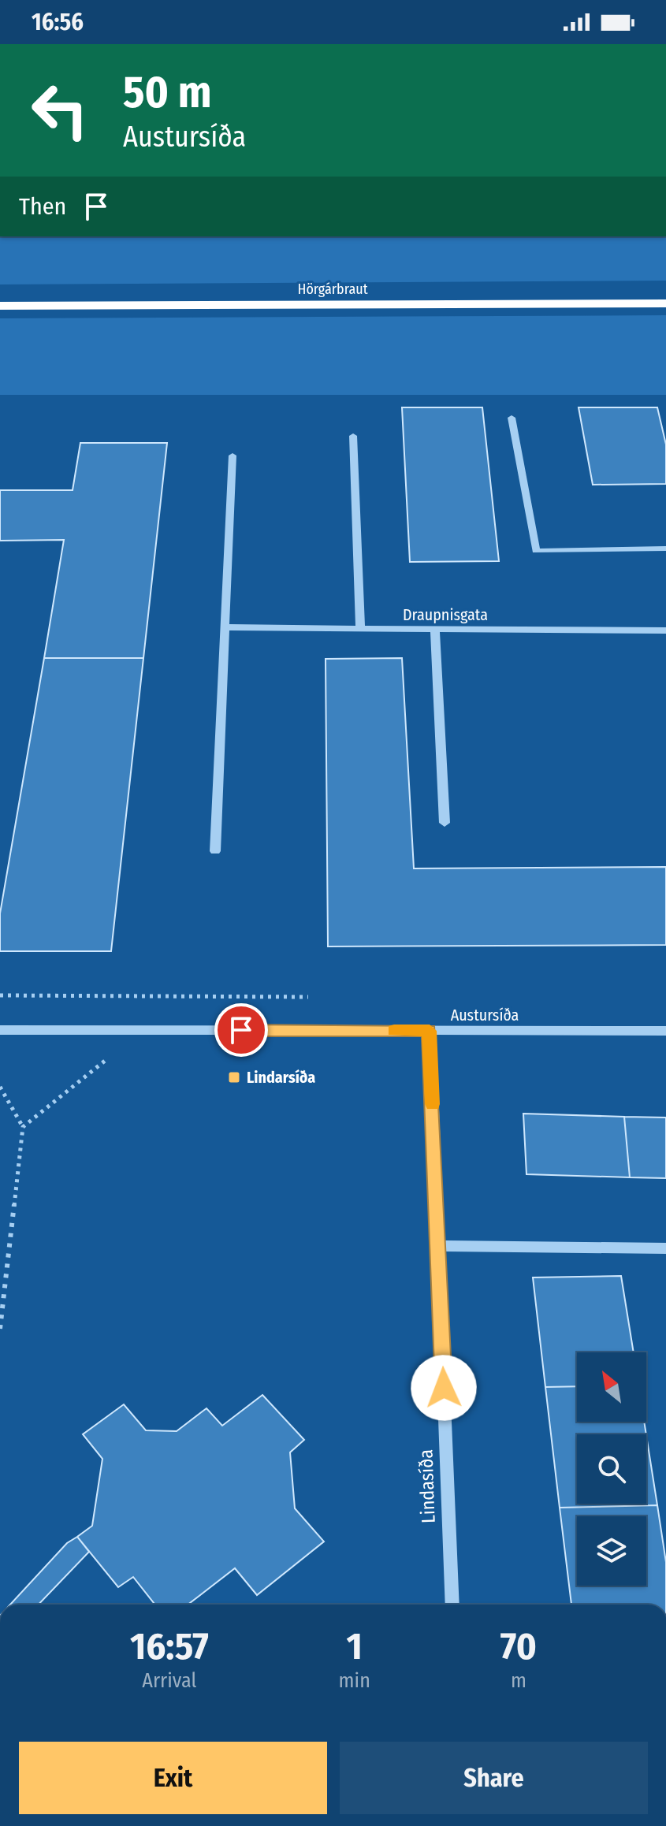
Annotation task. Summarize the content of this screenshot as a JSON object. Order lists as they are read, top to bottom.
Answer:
{
  "streets": {
    "highway": ["Hörgárbraut"],
    "street": ["Draupnisgata", "Austursíða", "Lindasíða"]
  },
  "crossings": [
    ["Austursíða", "Lindasíða"]
  ],
  "places": {
    "transit": ["Lindarsíða"]
  },
  "north": "top left",
  "page": {
    "status": "16:56",
    "turn": ["50 m", "Austursíða"],
    "then": "Then",
    "eta": [
      "16:57",
      "Arrival",
      "1",
      "min",
      "70",
      "m"
    ],
    "buttons": ["Exit", "Share"]
  }
}
